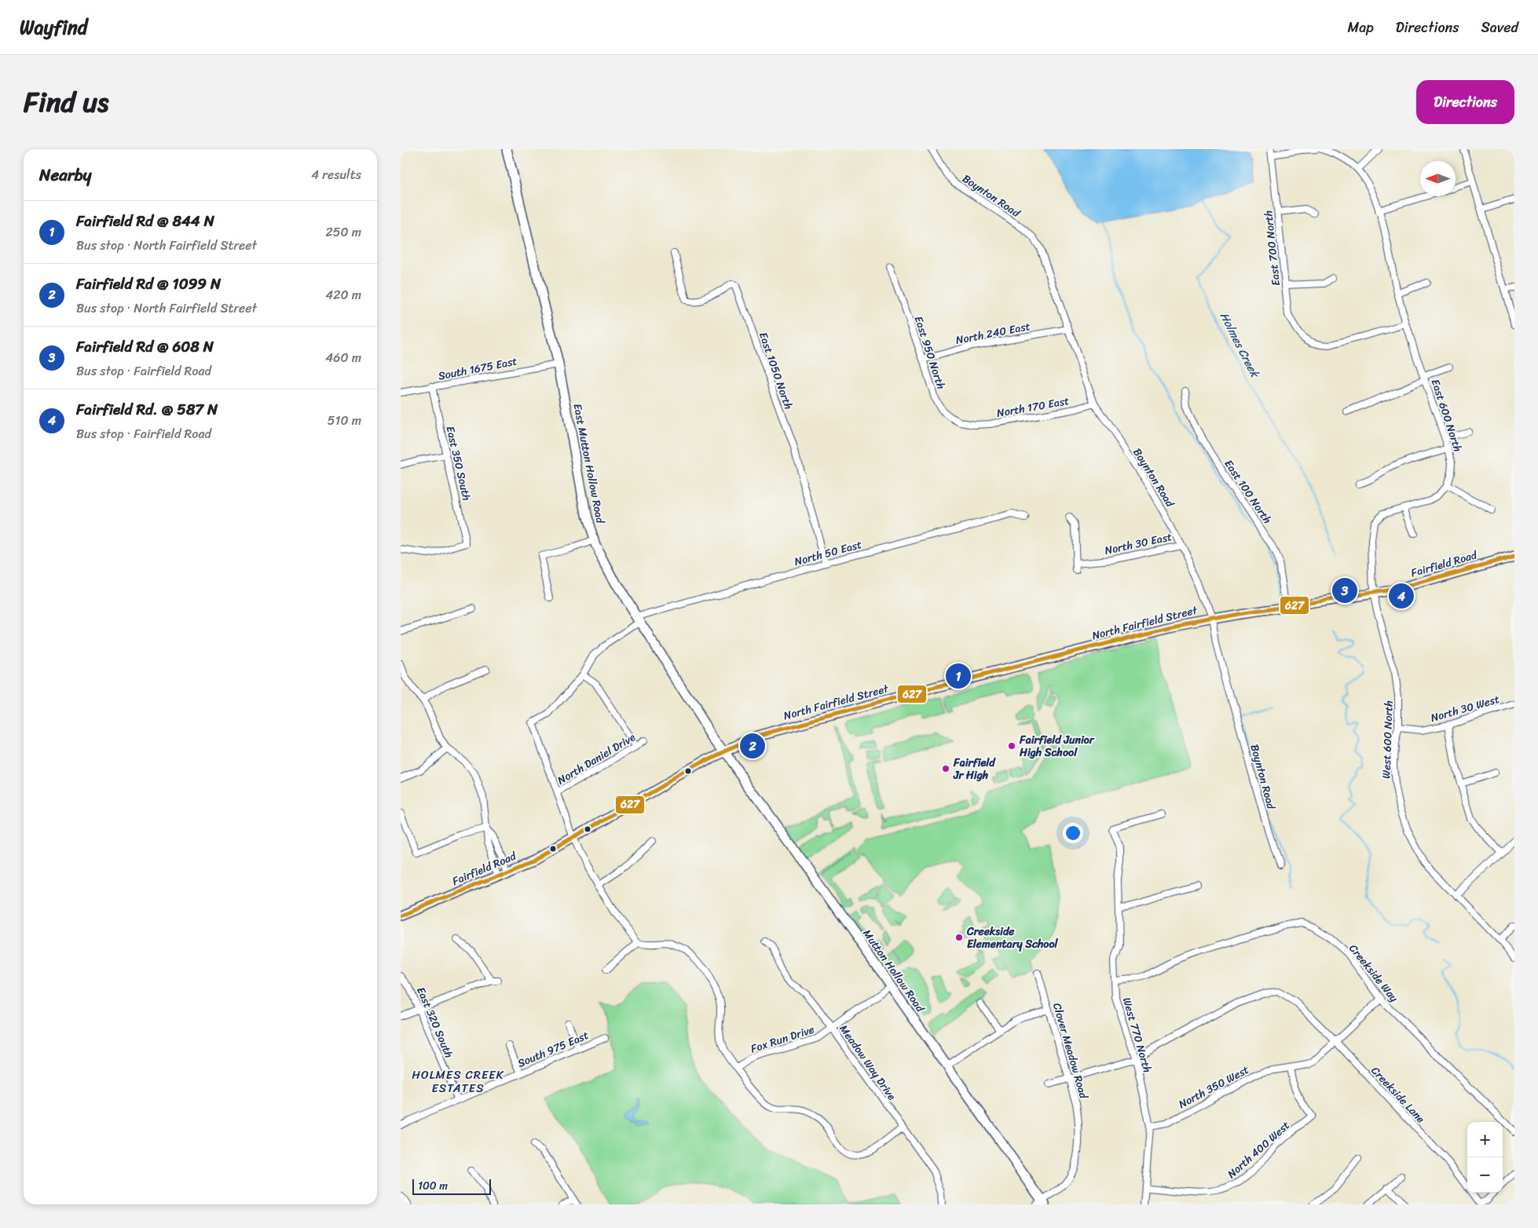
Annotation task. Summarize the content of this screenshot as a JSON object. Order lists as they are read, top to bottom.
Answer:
{
  "streets": {
    "street": [
      "Boynton Road",
      "East 700 North",
      "North 240 East",
      "East 950 North",
      "South 1675 East",
      "East 1050 North",
      "North 170 East",
      "East 600 North",
      "East 350 South",
      "East Mutton Hollow Road",
      "East 100 North",
      "North 30 East",
      "North 50 East",
      "Fairfield Road",
      "North Fairfield Street",
      "North 30 West",
      "West 600 North",
      "North Daniel Drive",
      "Mutton Hollow Road",
      "Creekside Way",
      "East 320 South",
      "West 770 North",
      "Fox Run Drive",
      "South 975 East",
      "Clover Meadow Road",
      "Meadow Way Drive",
      "North 350 West",
      "Creekside Lane",
      "North 400 West"
    ]
  },
  "crossings": [
    ["Boynton Road", "North 240 East"],
    ["Boynton Road", "North 170 East"],
    ["Boynton Road", "North 30 East"],
    ["Boynton Road", "North Fairfield Street"],
    ["East 700 North", "East 600 North"],
    ["North 240 East", "East 950 North"],
    ["East 950 North", "North 170 East"],
    ["South 1675 East", "East 350 South"],
    ["South 1675 East", "East Mutton Hollow Road"],
    ["East 1050 North", "North 50 East"],
    ["East Mutton Hollow Road", "North 50 East"],
    ["East Mutton Hollow Road", "North Fairfield Street"],
    ["East Mutton Hollow Road", "Mutton Hollow Road"],
    ["East 100 North", "Fairfield Road"],
    ["East 100 North", "North Fairfield Street"],
    ["North 50 East", "North Daniel Drive"],
    ["Fairfield Road", "North Fairfield Street"],
    ["Fairfield Road", "West 600 North"],
    ["North Fairfield Street", "Mutton Hollow Road"],
    ["North 30 West", "West 600 North"],
    ["Mutton Hollow Road", "Fox Run Drive"],
    ["Mutton Hollow Road", "Clover Meadow Road"],
    ["Creekside Way", "West 770 North"],
    ["Creekside Way", "North 350 West"],
    ["East 320 South", "South 975 East"],
    ["West 770 North", "North 350 West"],
    ["West 770 North", "Creekside Lane"],
    ["West 770 North", "North 400 West"],
    ["Fox Run Drive", "Meadow Way Drive"],
    ["North 350 West", "Creekside Lane"],
    ["North 350 West", "North 400 West"]
  ],
  "districts": ["HOLMES CREEK ESTATES"],
  "water": ["Holmes Creek"],
  "places": ["Fairfield Junior High School", "Fairfield Jr High", "Creekside Elementary School"],
  "lines": ["transit line 627"],
  "scale_bar": "100 m",
  "north": "left",
  "page": {
    "header": "Wayfind",
    "nav": ["Map", "Directions", "Saved"],
    "title": "Find us",
    "buttons": "Directions",
    "heading": ["Nearby", "4 results"],
    "list": [
      {
        "mark": "1",
        "name": "Fairfield Rd @ 844 N",
        "note": "Bus stop · North Fairfield Street",
        "value": "250 m"
      },
      {
        "mark": "2",
        "name": "Fairfield Rd @ 1099 N",
        "note": "Bus stop · North Fairfield Street",
        "value": "420 m"
      },
      {
        "mark": "3",
        "name": "Fairfield Rd @ 608 N",
        "note": "Bus stop · Fairfield Road",
        "value": "460 m"
      },
      {
        "mark": "4",
        "name": "Fairfield Rd. @ 587 N",
        "note": "Bus stop · Fairfield Road",
        "value": "510 m"
      }
    ],
    "pins": [
      "3",
      "4",
      "1",
      "2"
    ],
    "map_buttons": ["+", "−"],
    "scale": "100 m"
  }
}
